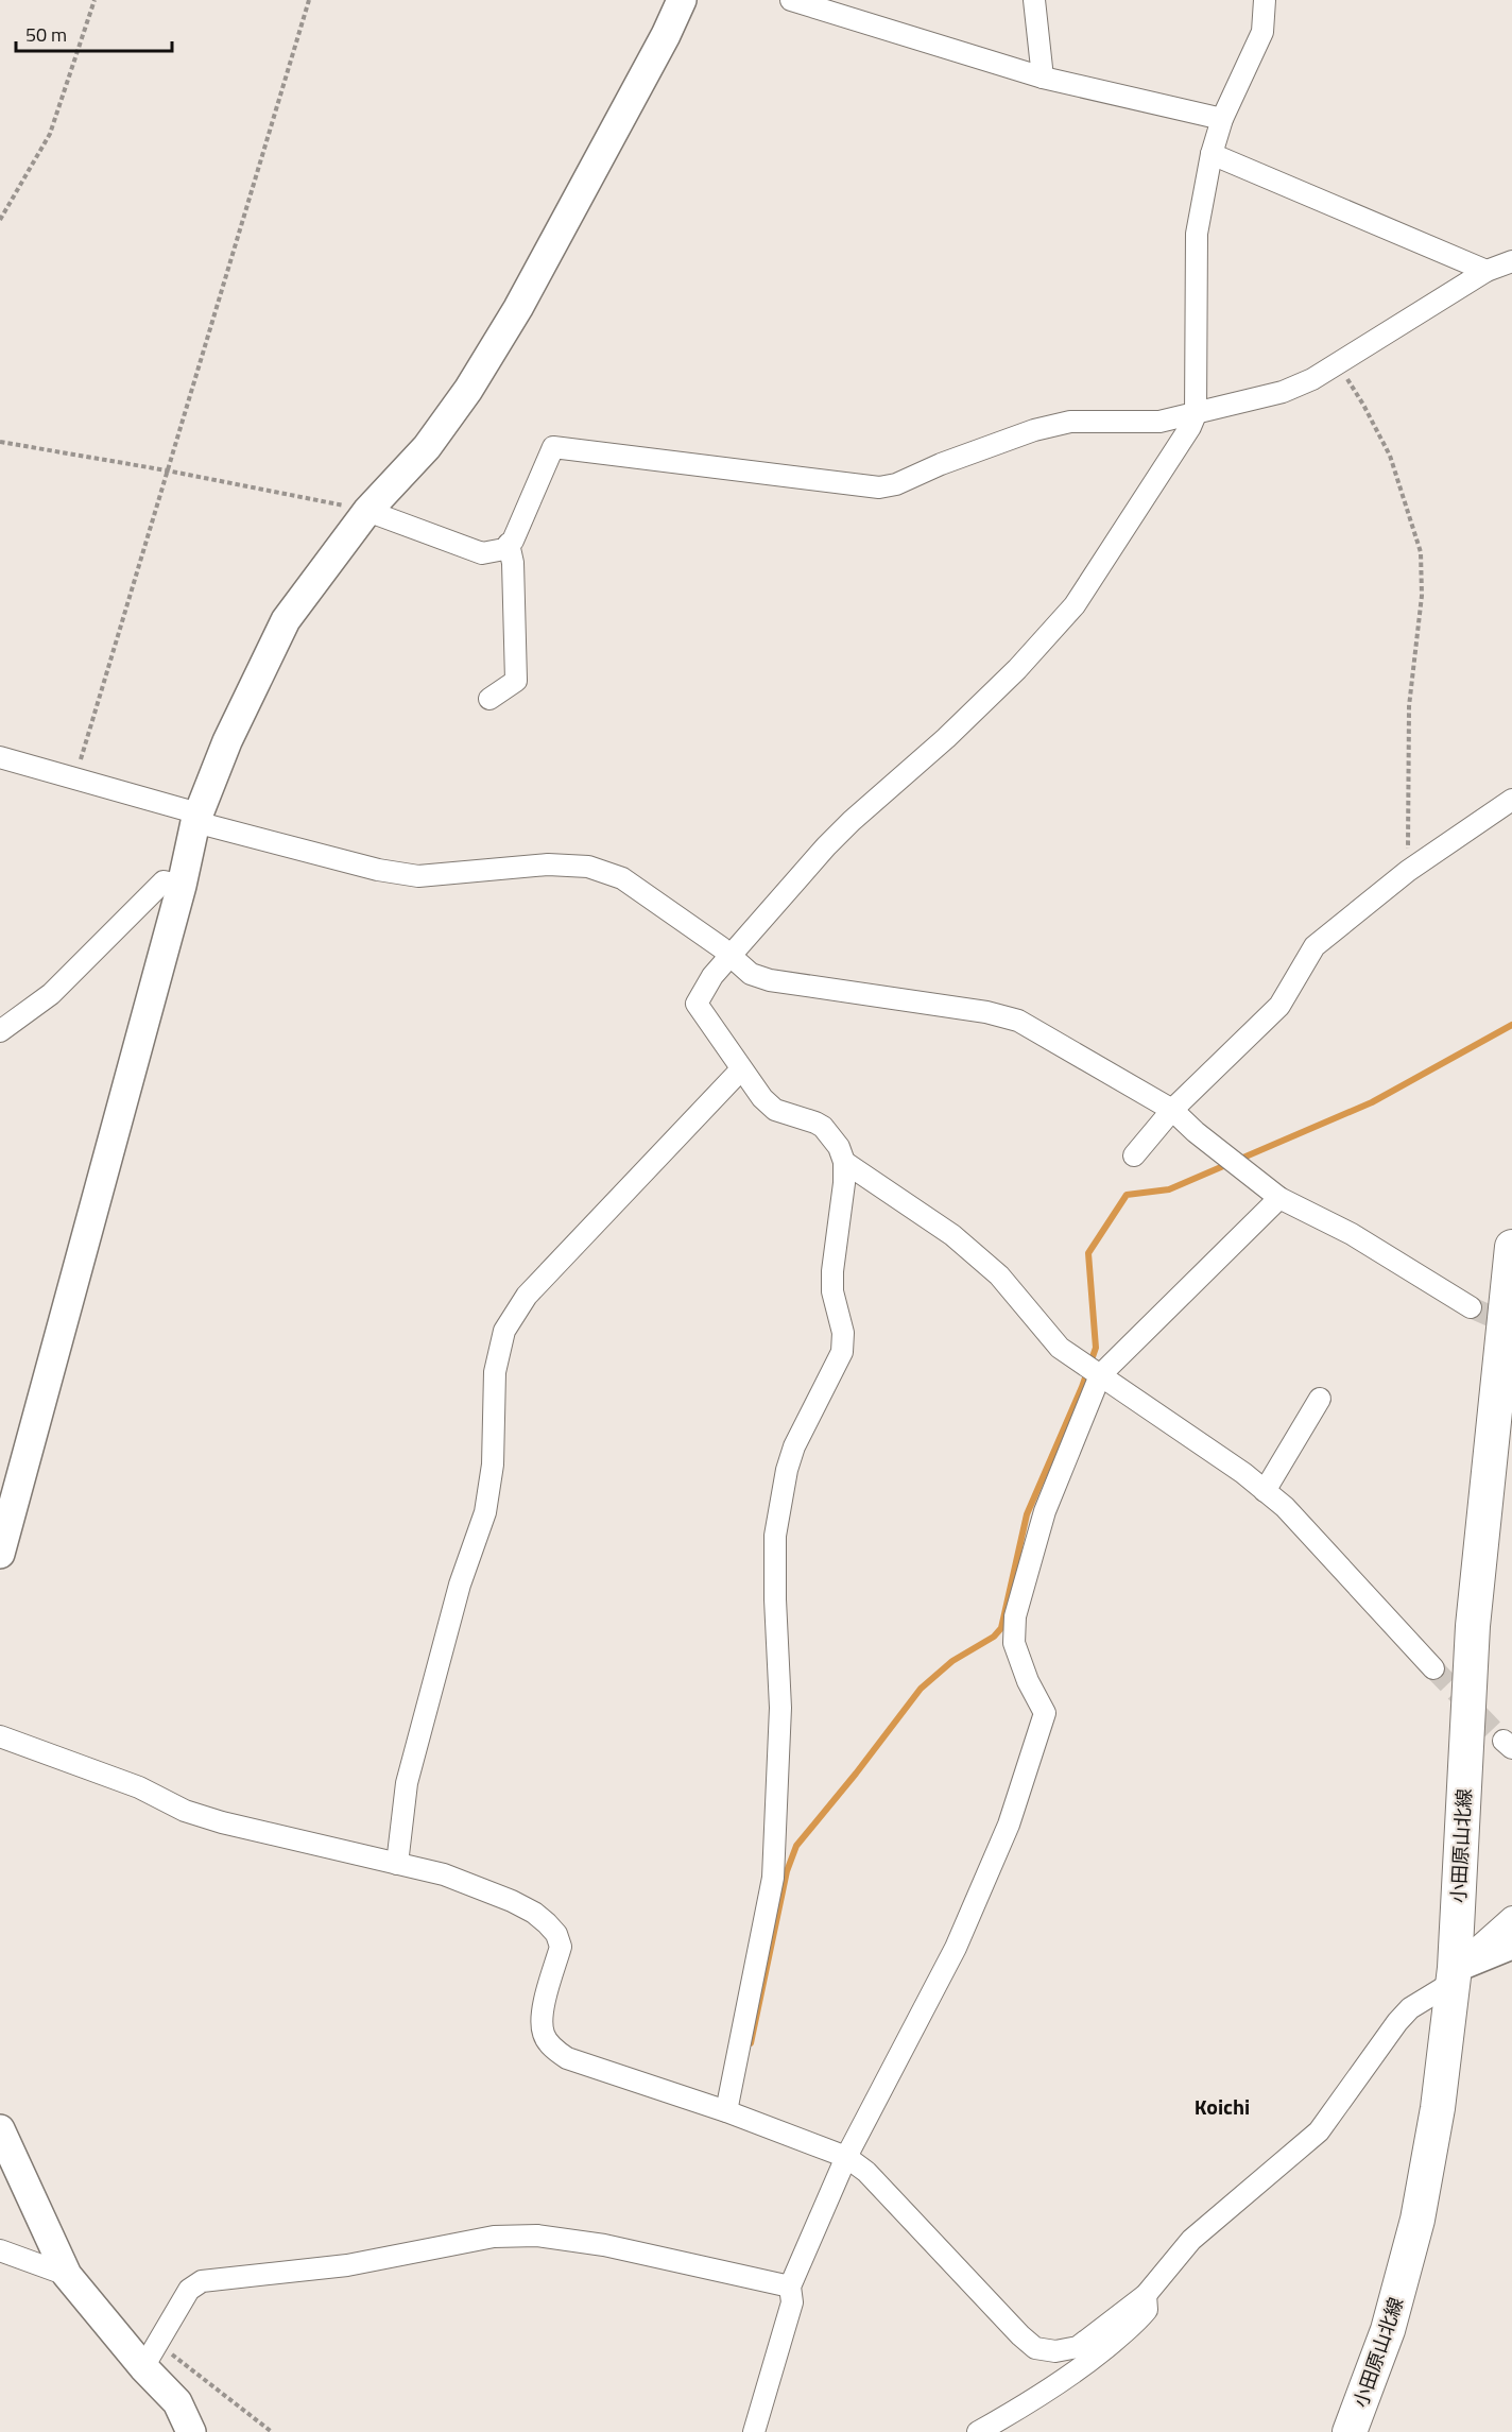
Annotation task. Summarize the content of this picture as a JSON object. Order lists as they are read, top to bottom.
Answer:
{
  "streets": {
    "main road": ["小田原山北線"]
  },
  "districts": ["Koichi"],
  "scale_bar": "50 m"
}
